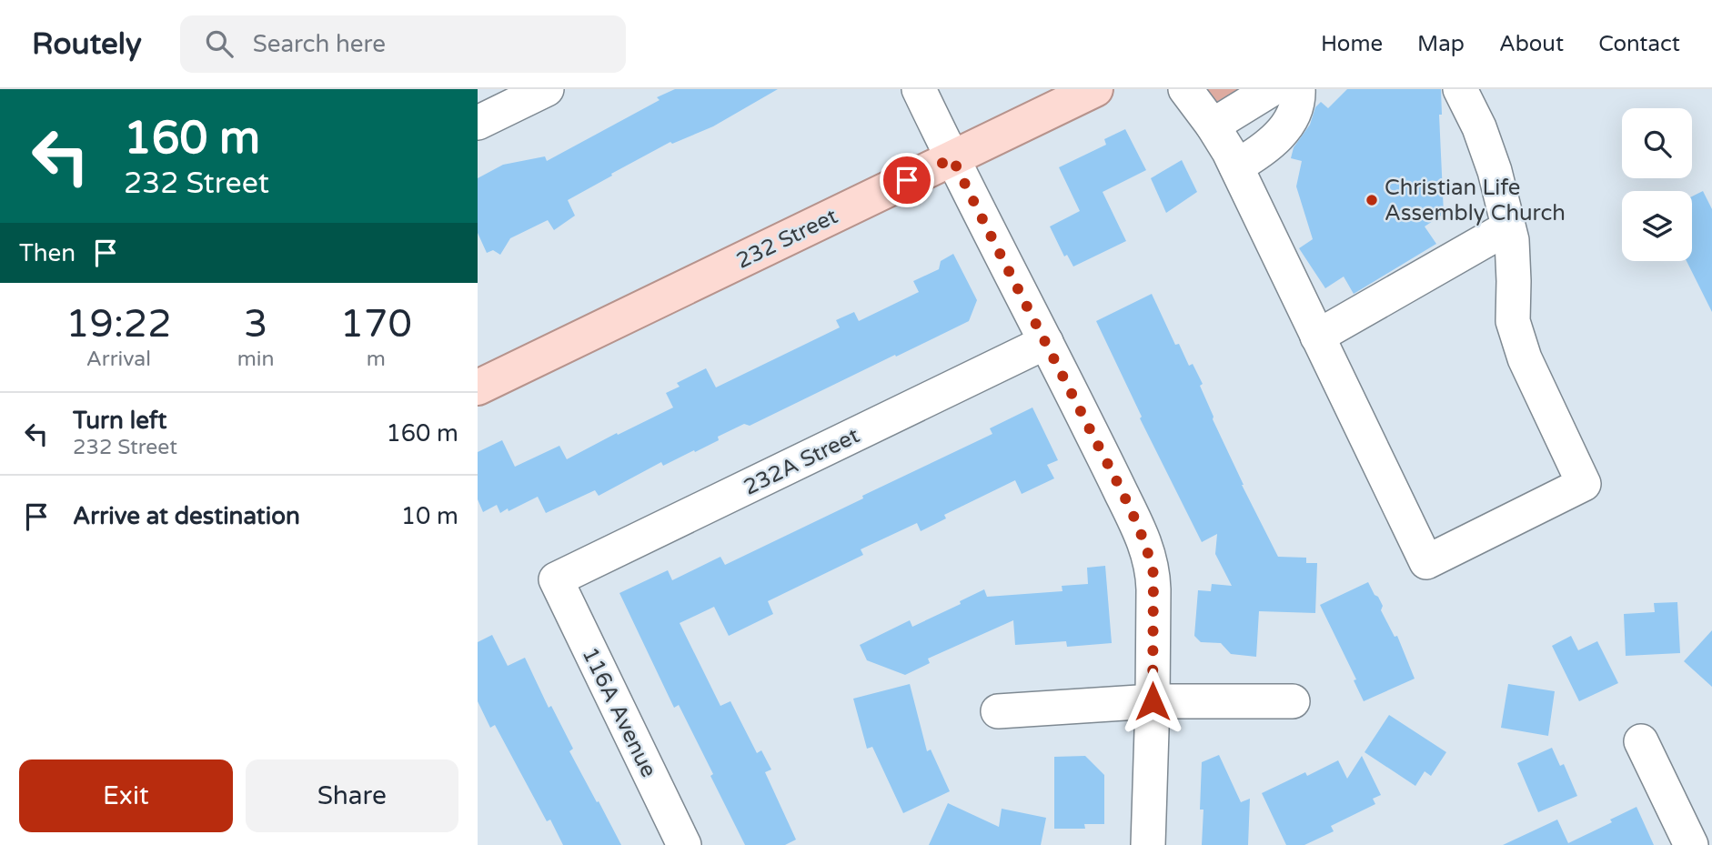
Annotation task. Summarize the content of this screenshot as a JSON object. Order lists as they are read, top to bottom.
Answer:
{
  "streets": {
    "main road": ["232 Street"],
    "street": ["232A Street", "116A Avenue"]
  },
  "crossings": [
    ["232A Street", "116A Avenue"]
  ],
  "places": ["Christian Life Assembly Church"],
  "page": {
    "header": "Routely",
    "search": "Search here",
    "nav": [
      "Home",
      "Map",
      "About",
      "Contact"
    ],
    "turn": ["160 m", "232 Street"],
    "then": "Then",
    "eta": [
      "19:22",
      "Arrival",
      "3",
      "min",
      "170",
      "m"
    ],
    "list": [
      {
        "name": "Turn left",
        "note": "232 Street",
        "value": "160 m"
      },
      {
        "name": "Arrive at destination",
        "value": "10 m"
      }
    ],
    "buttons": ["Exit", "Share"]
  }
}
